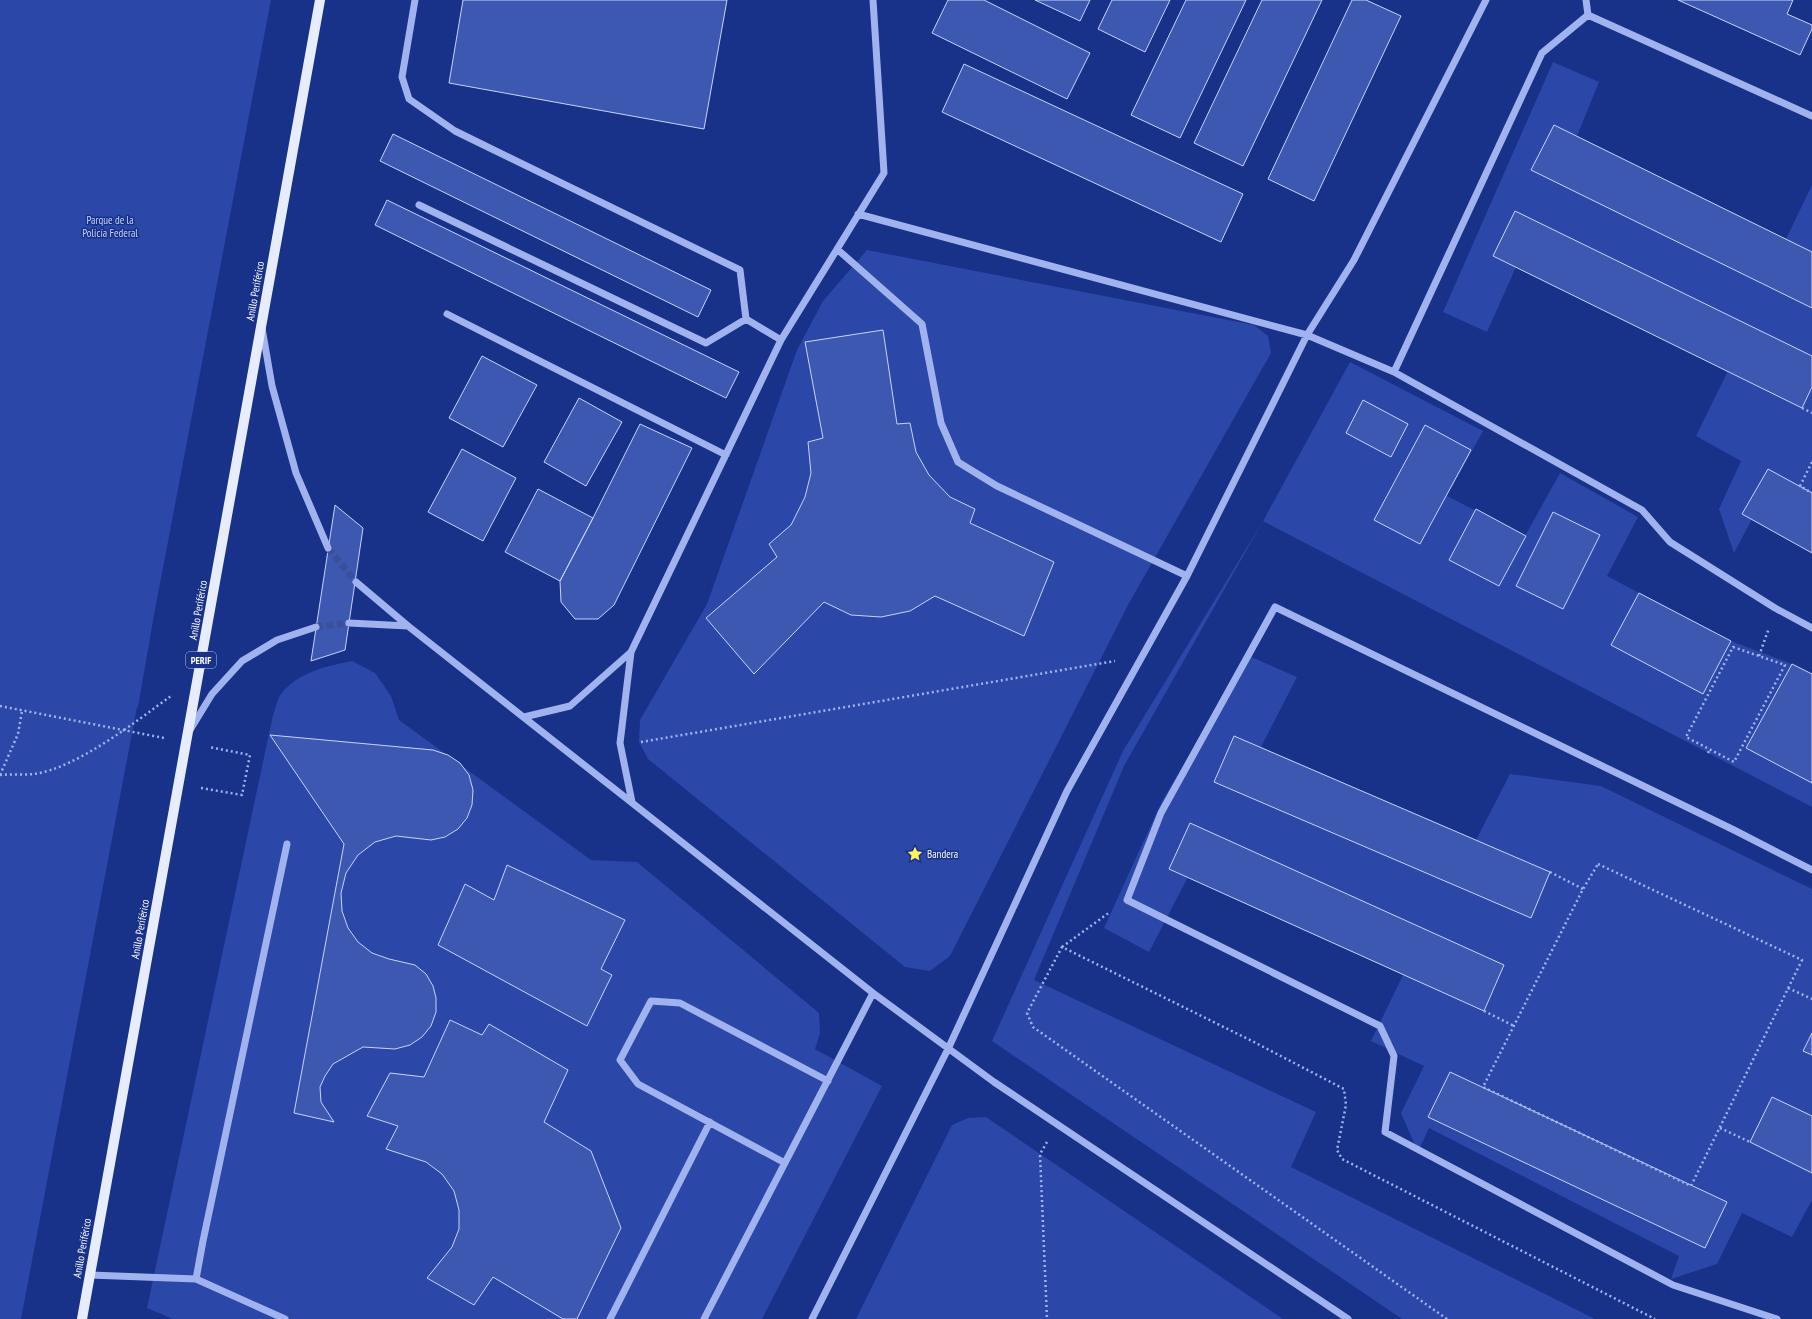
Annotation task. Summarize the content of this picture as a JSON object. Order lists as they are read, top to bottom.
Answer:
{
  "streets": {
    "main road": ["Anillo Periférico", "PERIF"]
  },
  "parks": ["Parque de la Policía Federal"],
  "places": {
    "place": ["Bandera"]
  }
}
